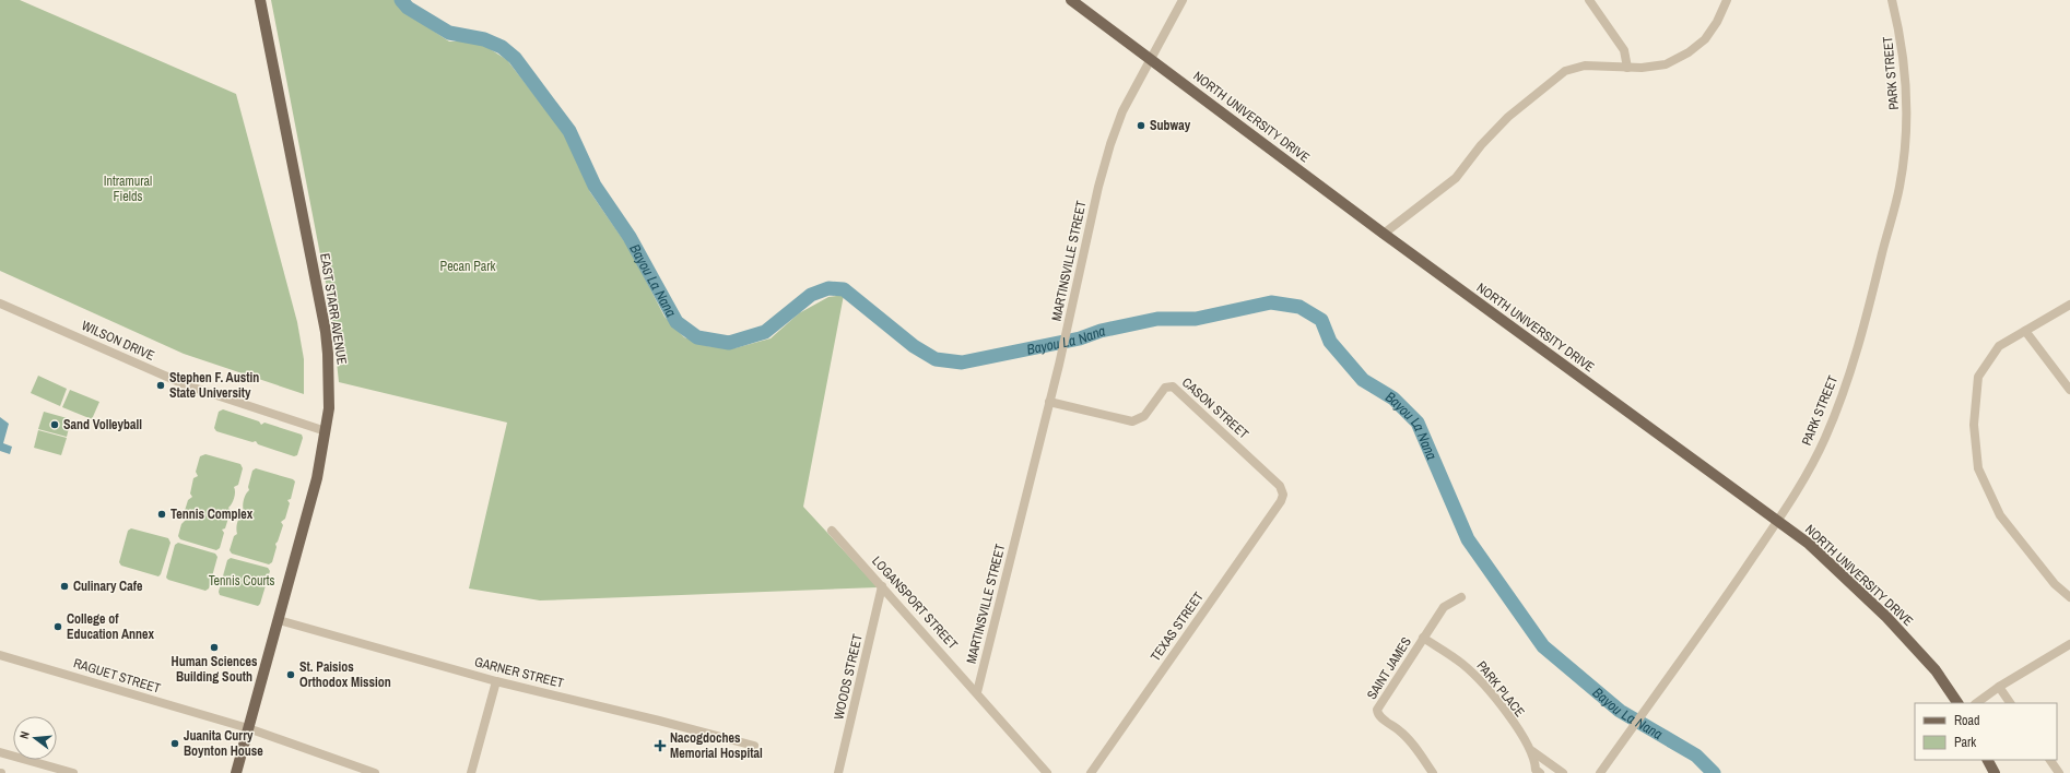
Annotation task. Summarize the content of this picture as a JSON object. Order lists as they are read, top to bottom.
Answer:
{
  "streets": {
    "main road": ["NORTH UNIVERSITY DRIVE", "EAST STARR AVENUE"],
    "street": [
      "PARK STREET",
      "MARTINSVILLE STREET",
      "WILSON DRIVE",
      "CASON STREET",
      "LOGANSPORT STREET",
      "TEXAS STREET",
      "SAINT JAMES",
      "GARNER STREET",
      "RAGUET STREET",
      "WOODS STREET",
      "PARK PLACE"
    ]
  },
  "crossings": [
    ["PARK STREET", "NORTH UNIVERSITY DRIVE"],
    ["NORTH UNIVERSITY DRIVE", "MARTINSVILLE STREET"],
    ["MARTINSVILLE STREET", "CASON STREET"],
    ["MARTINSVILLE STREET", "LOGANSPORT STREET"],
    ["EAST STARR AVENUE", "WILSON DRIVE"],
    ["EAST STARR AVENUE", "GARNER STREET"],
    ["EAST STARR AVENUE", "RAGUET STREET"],
    ["CASON STREET", "TEXAS STREET"],
    ["LOGANSPORT STREET", "WOODS STREET"],
    ["SAINT JAMES", "PARK PLACE"]
  ],
  "water": ["Bayou La Nana"],
  "parks": ["Intramural Fields", "Pecan Park", "Tennis Courts"],
  "places": {
    "other": [
      "Subway",
      "Stephen F. Austin State University",
      "Sand Volleyball",
      "Tennis Complex",
      "Culinary Cafe",
      "College of Education Annex",
      "Human Sciences Building South",
      "St. Paisios Orthodox Mission",
      "Juanita Curry Boynton House"
    ],
    "health": ["Nacogdoches Memorial Hospital"]
  },
  "legend": ["Road", "Park"],
  "north": "left"
}
